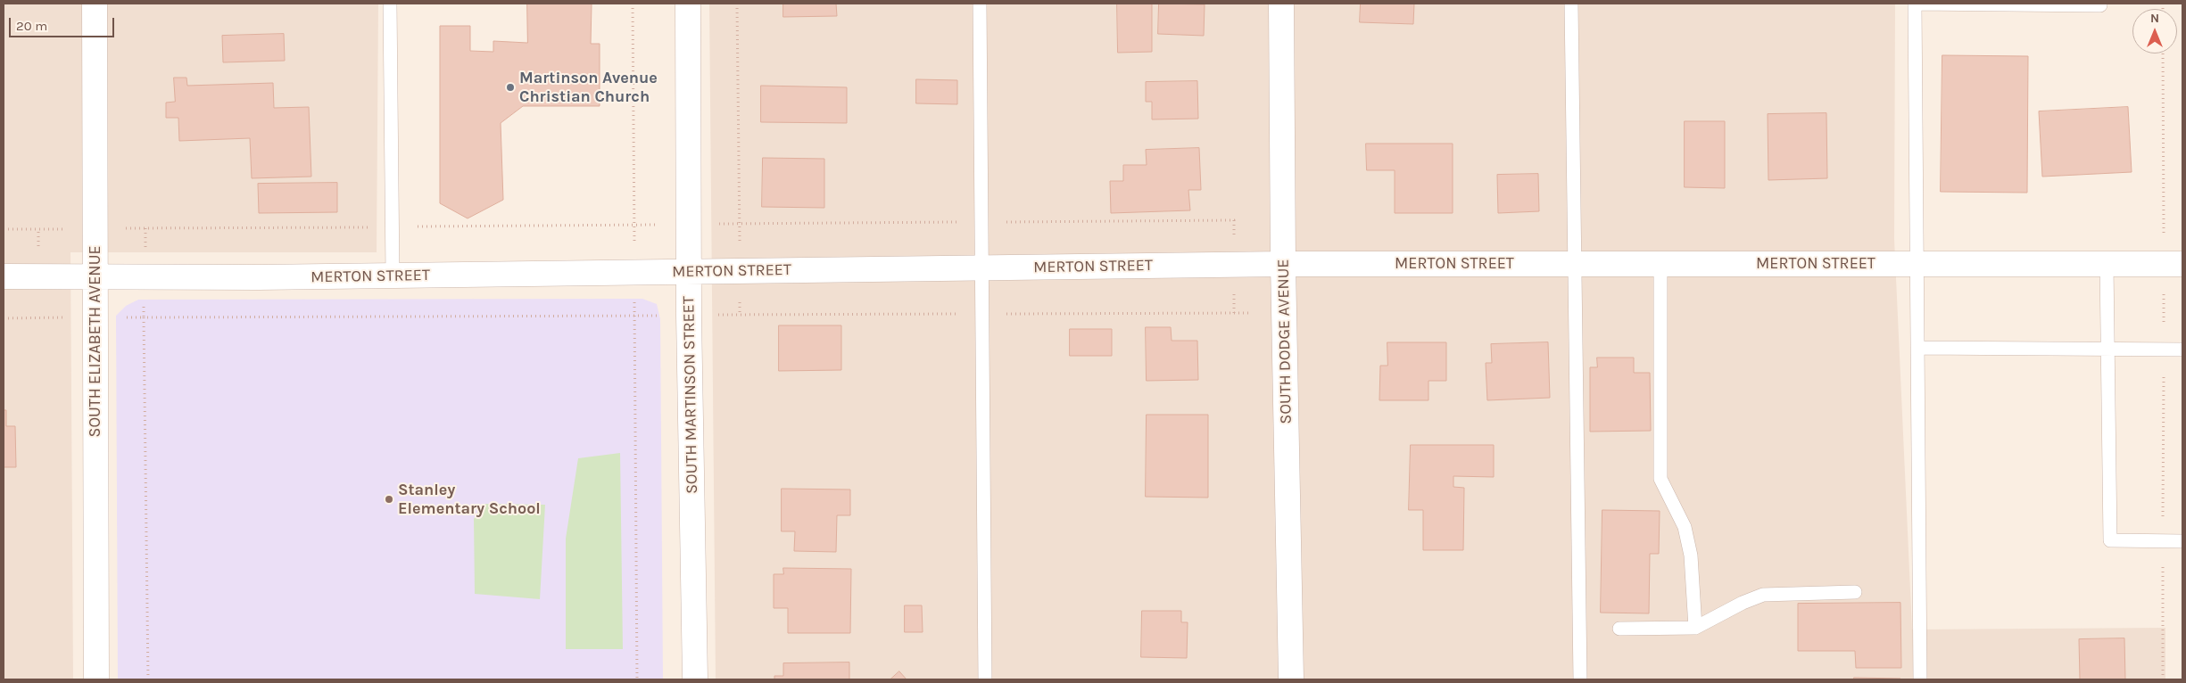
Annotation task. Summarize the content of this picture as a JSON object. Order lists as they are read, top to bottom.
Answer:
{
  "streets": {
    "street": [
      "MERTON STREET",
      "SOUTH ELIZABETH AVENUE",
      "SOUTH DODGE AVENUE",
      "SOUTH MARTINSON STREET"
    ]
  },
  "crossings": [
    ["MERTON STREET", "SOUTH ELIZABETH AVENUE"],
    ["MERTON STREET", "SOUTH DODGE AVENUE"],
    ["MERTON STREET", "SOUTH MARTINSON STREET"]
  ],
  "places": ["Martinson Avenue Christian Church", "Stanley Elementary School"],
  "scale_bar": "20 m",
  "north": "top"
}
